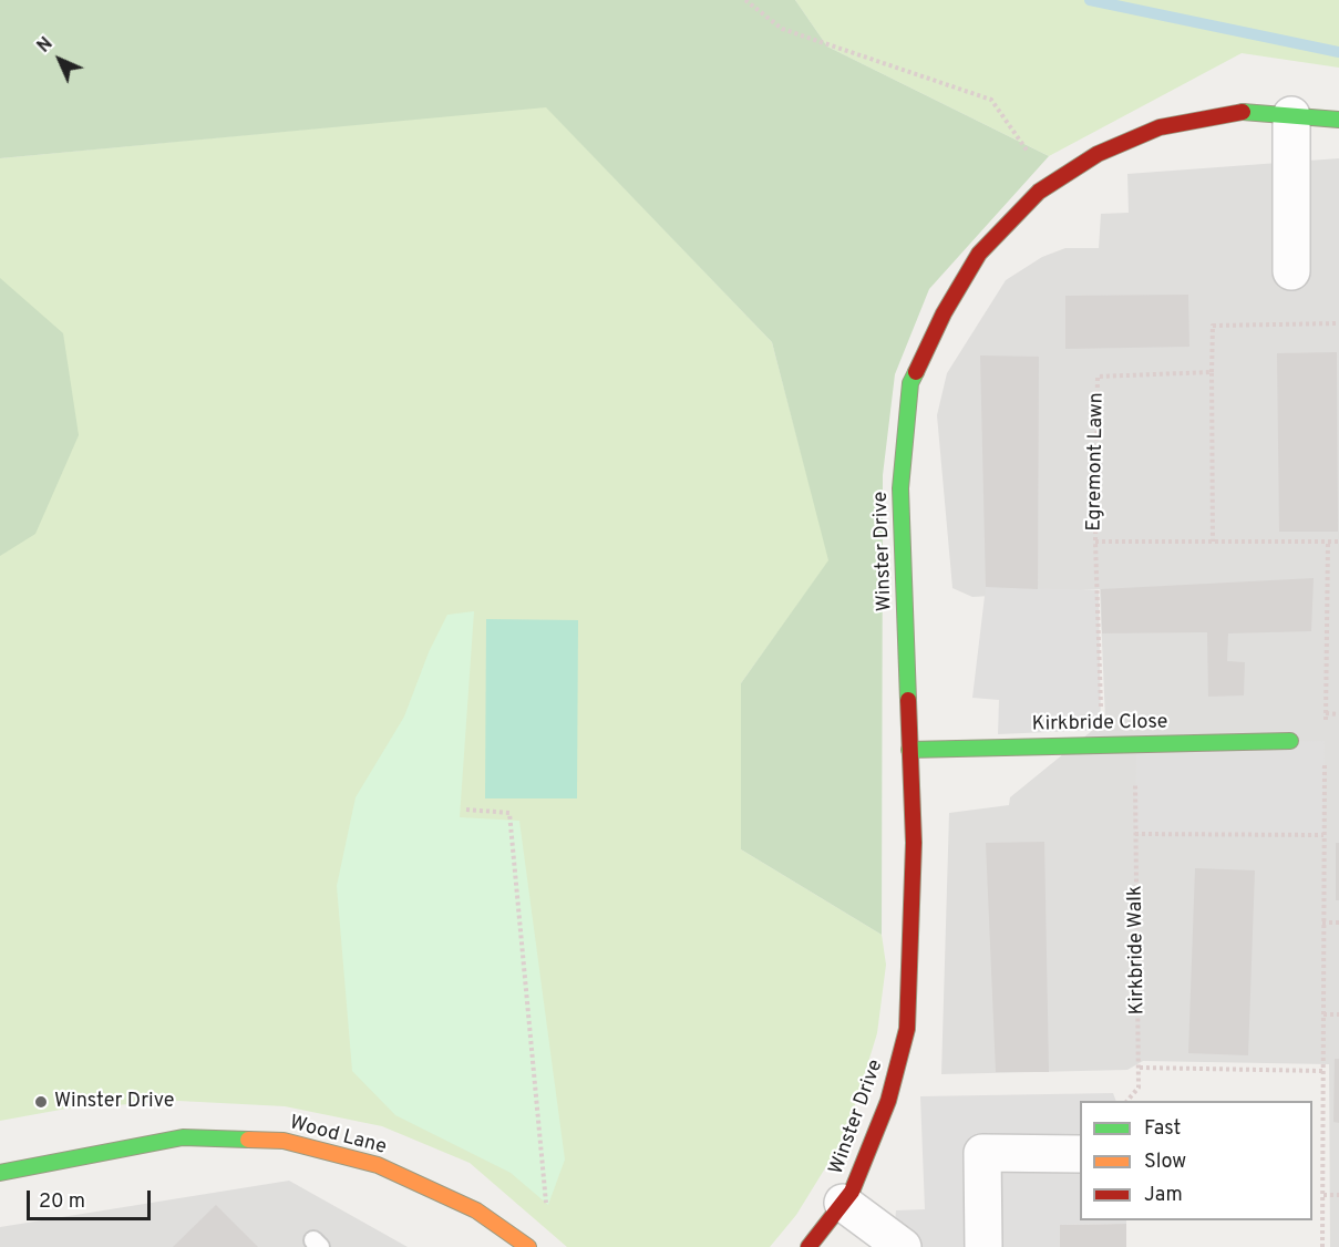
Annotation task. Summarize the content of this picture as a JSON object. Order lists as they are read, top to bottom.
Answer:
{
  "streets": {
    "street": ["Winster Drive", "Kirkbride Close", "Wood Lane"],
    "path": ["Egremont Lawn", "Kirkbride Walk"]
  },
  "crossings": [
    ["Egremont Lawn", "Kirkbride Close"],
    ["Winster Drive", "Kirkbride Close"],
    ["Kirkbride Close", "Kirkbride Walk"]
  ],
  "places": ["Winster Drive"],
  "legend": ["Fast", "Slow", "Jam"],
  "scale_bar": "20 m",
  "north": "top left"
}
